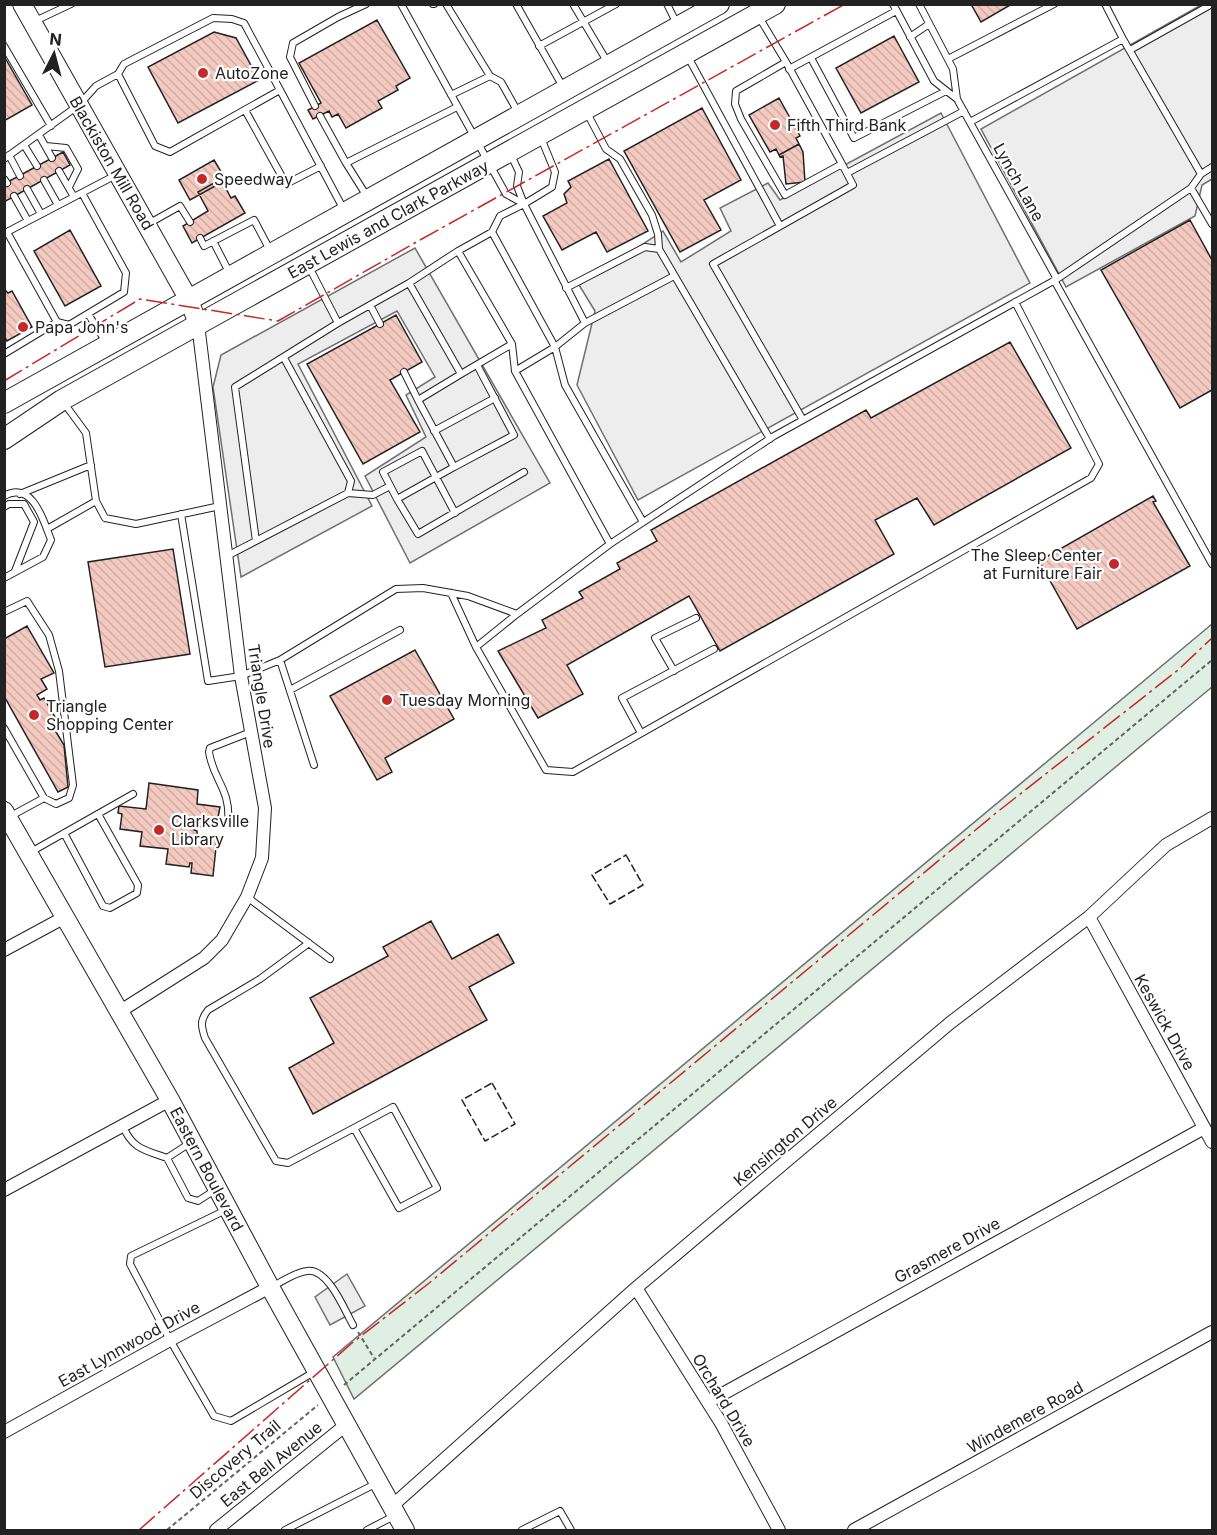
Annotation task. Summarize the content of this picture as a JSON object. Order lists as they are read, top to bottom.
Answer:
{
  "streets": {
    "main road": ["Blackiston Mill Road", "East Lewis and Clark Parkway", "Eastern Boulevard"],
    "street": [
      "Triangle Drive",
      "Keswick Drive",
      "Kensington Drive",
      "Grasmere Drive",
      "East Lynnwood Drive",
      "Orchard Drive",
      "Windemere Road",
      "East Bell Avenue"
    ],
    "lane": ["Lynch Lane"],
    "path": ["Discovery Trail"]
  },
  "crossings": [
    ["Blackiston Mill Road", "East Lewis and Clark Parkway"],
    ["Blackiston Mill Road", "Triangle Drive"],
    ["East Lewis and Clark Parkway", "Triangle Drive"],
    ["Triangle Drive", "Eastern Boulevard"],
    ["Keswick Drive", "Kensington Drive"],
    ["Keswick Drive", "Grasmere Drive"],
    ["Kensington Drive", "Eastern Boulevard"],
    ["Kensington Drive", "Orchard Drive"],
    ["Eastern Boulevard", "East Lynnwood Drive"],
    ["Eastern Boulevard", "East Bell Avenue"],
    ["Grasmere Drive", "Orchard Drive"]
  ],
  "places": [
    "AutoZone",
    "Fifth Third Bank",
    "Speedway",
    "Papa John's",
    "The Sleep Center at Furniture Fair",
    "Tuesday Morning",
    "Triangle Shopping Center",
    "Clarksville Library"
  ],
  "north": "top"
}
